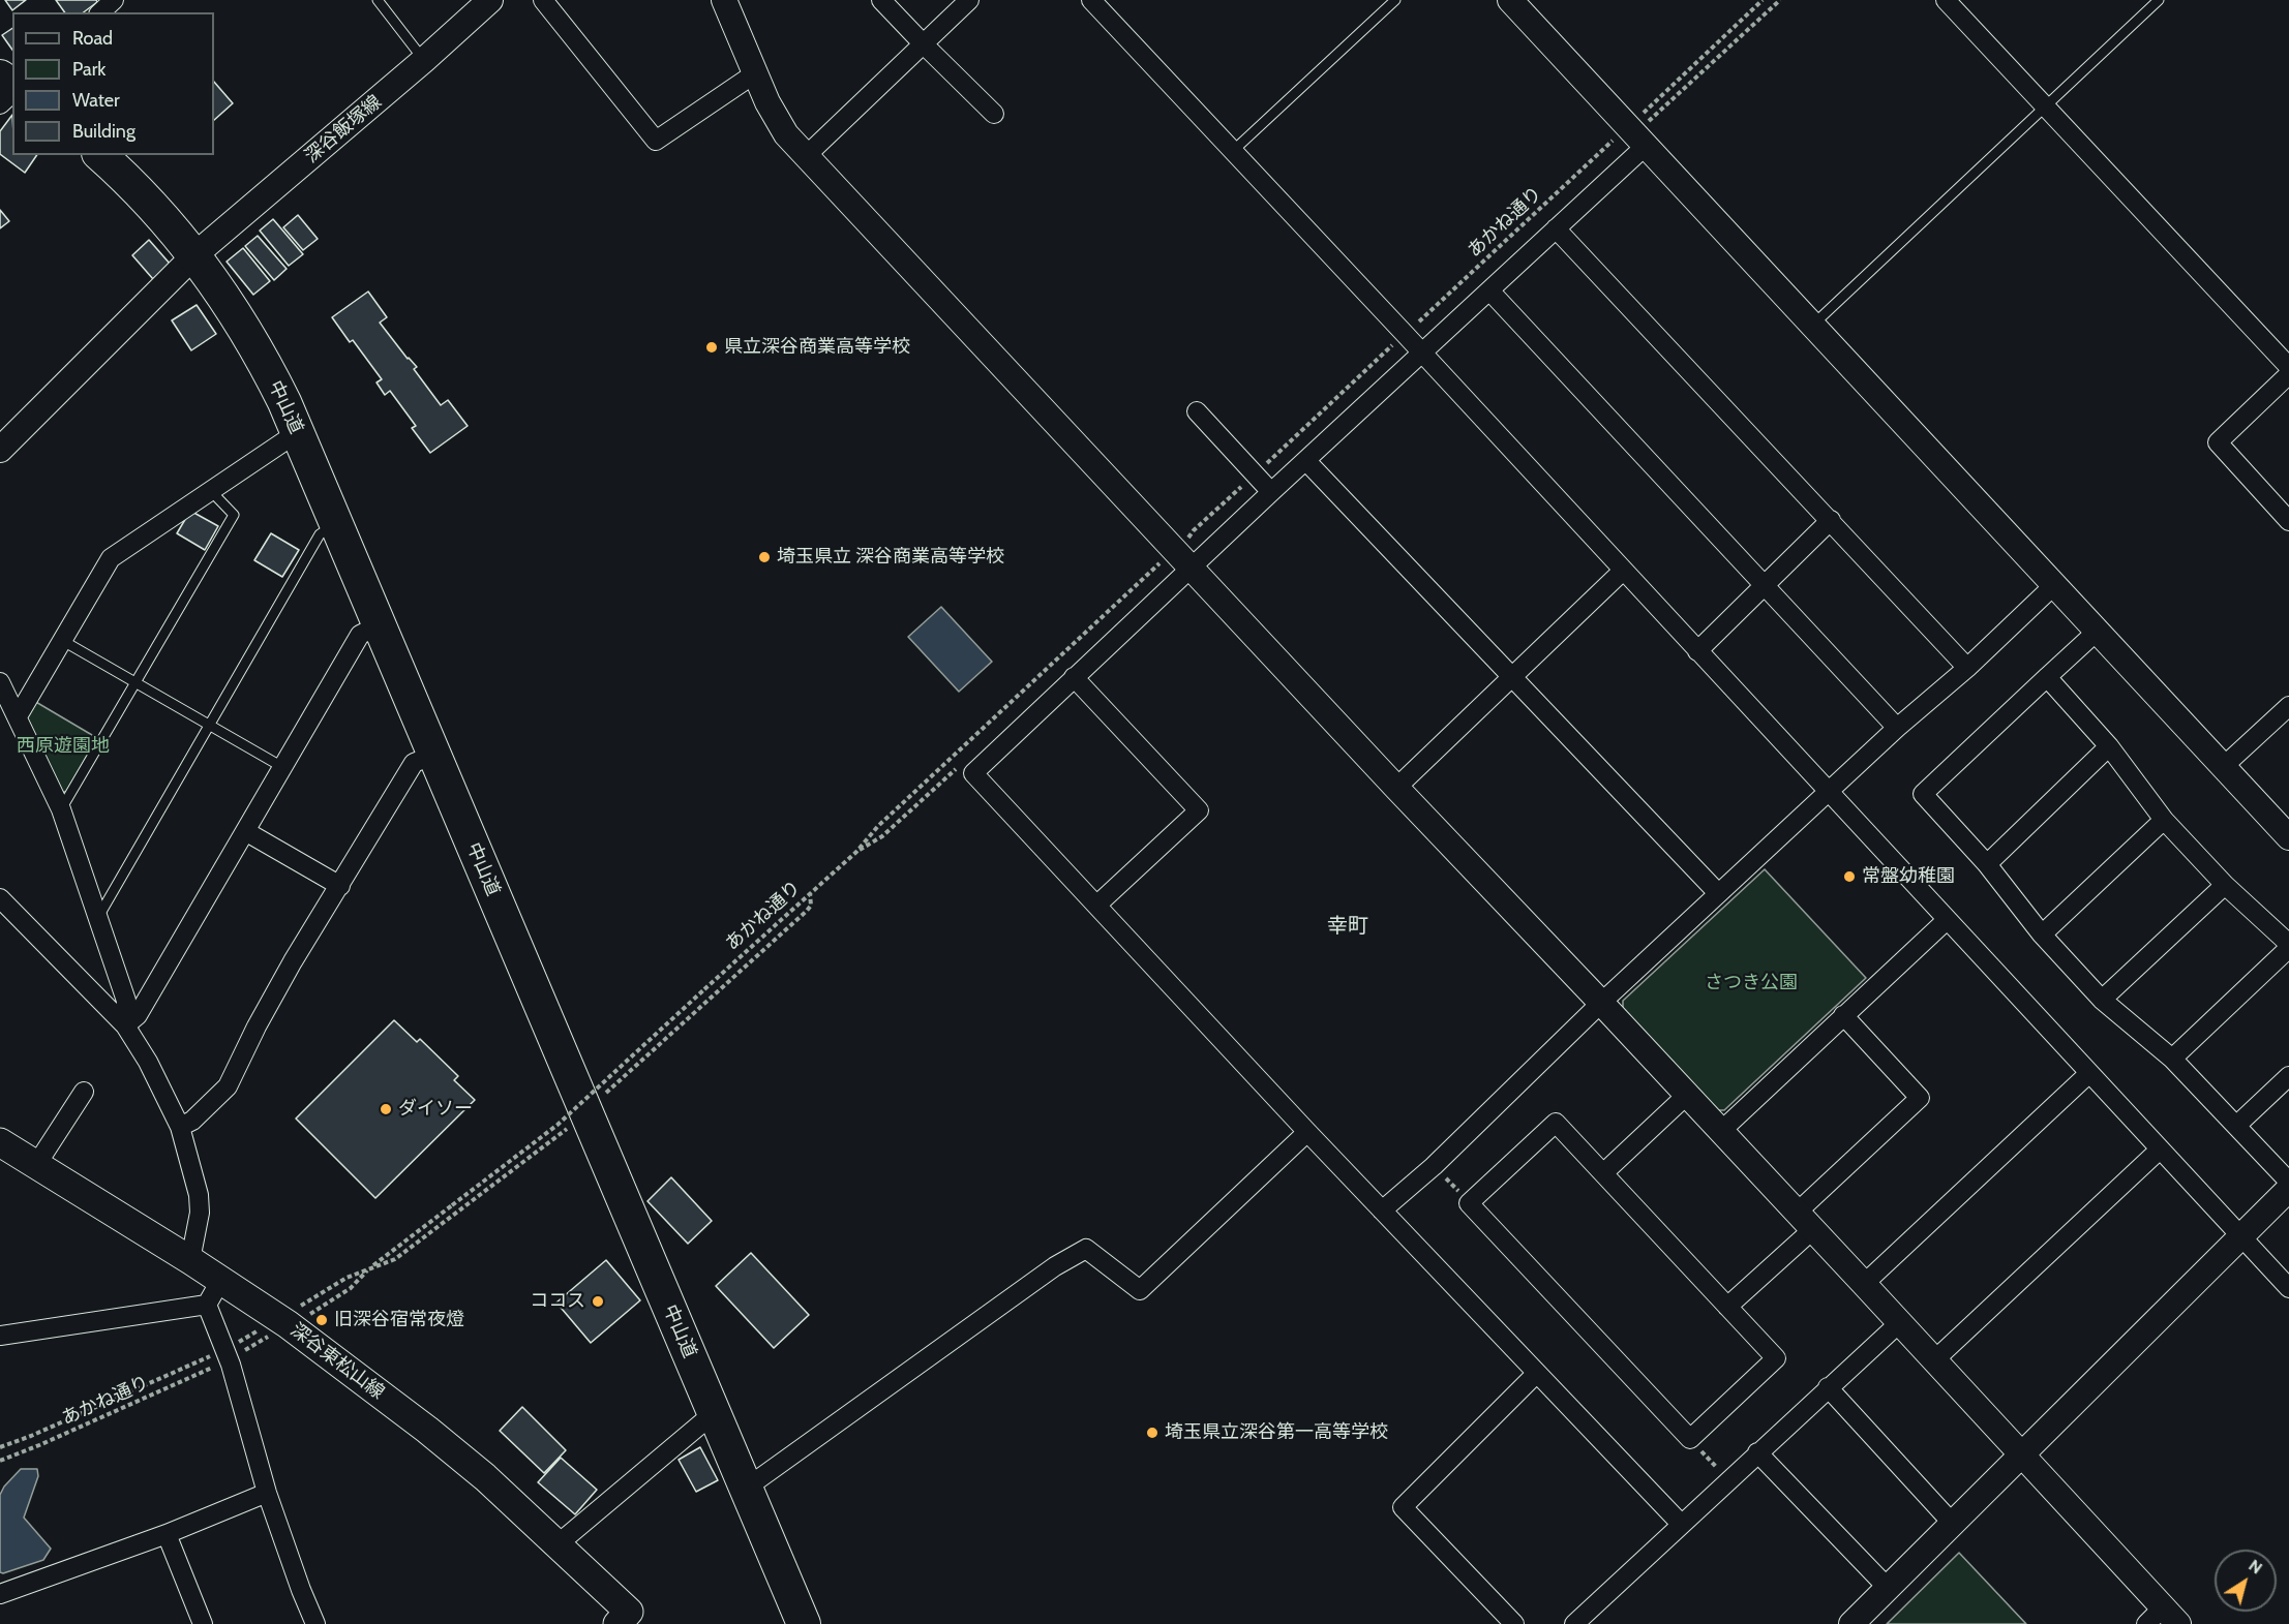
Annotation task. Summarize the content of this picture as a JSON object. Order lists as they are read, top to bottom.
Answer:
{
  "streets": {
    "highway": ["中山道"],
    "main road": ["深谷東松山線"],
    "street": ["深谷飯塚線"],
    "path": ["あかね通り"]
  },
  "crossings": [
    ["深谷飯塚線", "中山道"]
  ],
  "districts": ["幸町"],
  "parks": ["西原遊園地", "さつき公園"],
  "places": [
    "県立深谷商業高等学校",
    "埼玉県立 深谷商業高等学校",
    "常盤幼稚園",
    "ダイソー",
    "ココス",
    "旧深谷宿常夜燈",
    "埼玉県立深谷第一高等学校"
  ],
  "legend": [
    "Road",
    "Park",
    "Water",
    "Building"
  ],
  "north": "top right"
}
